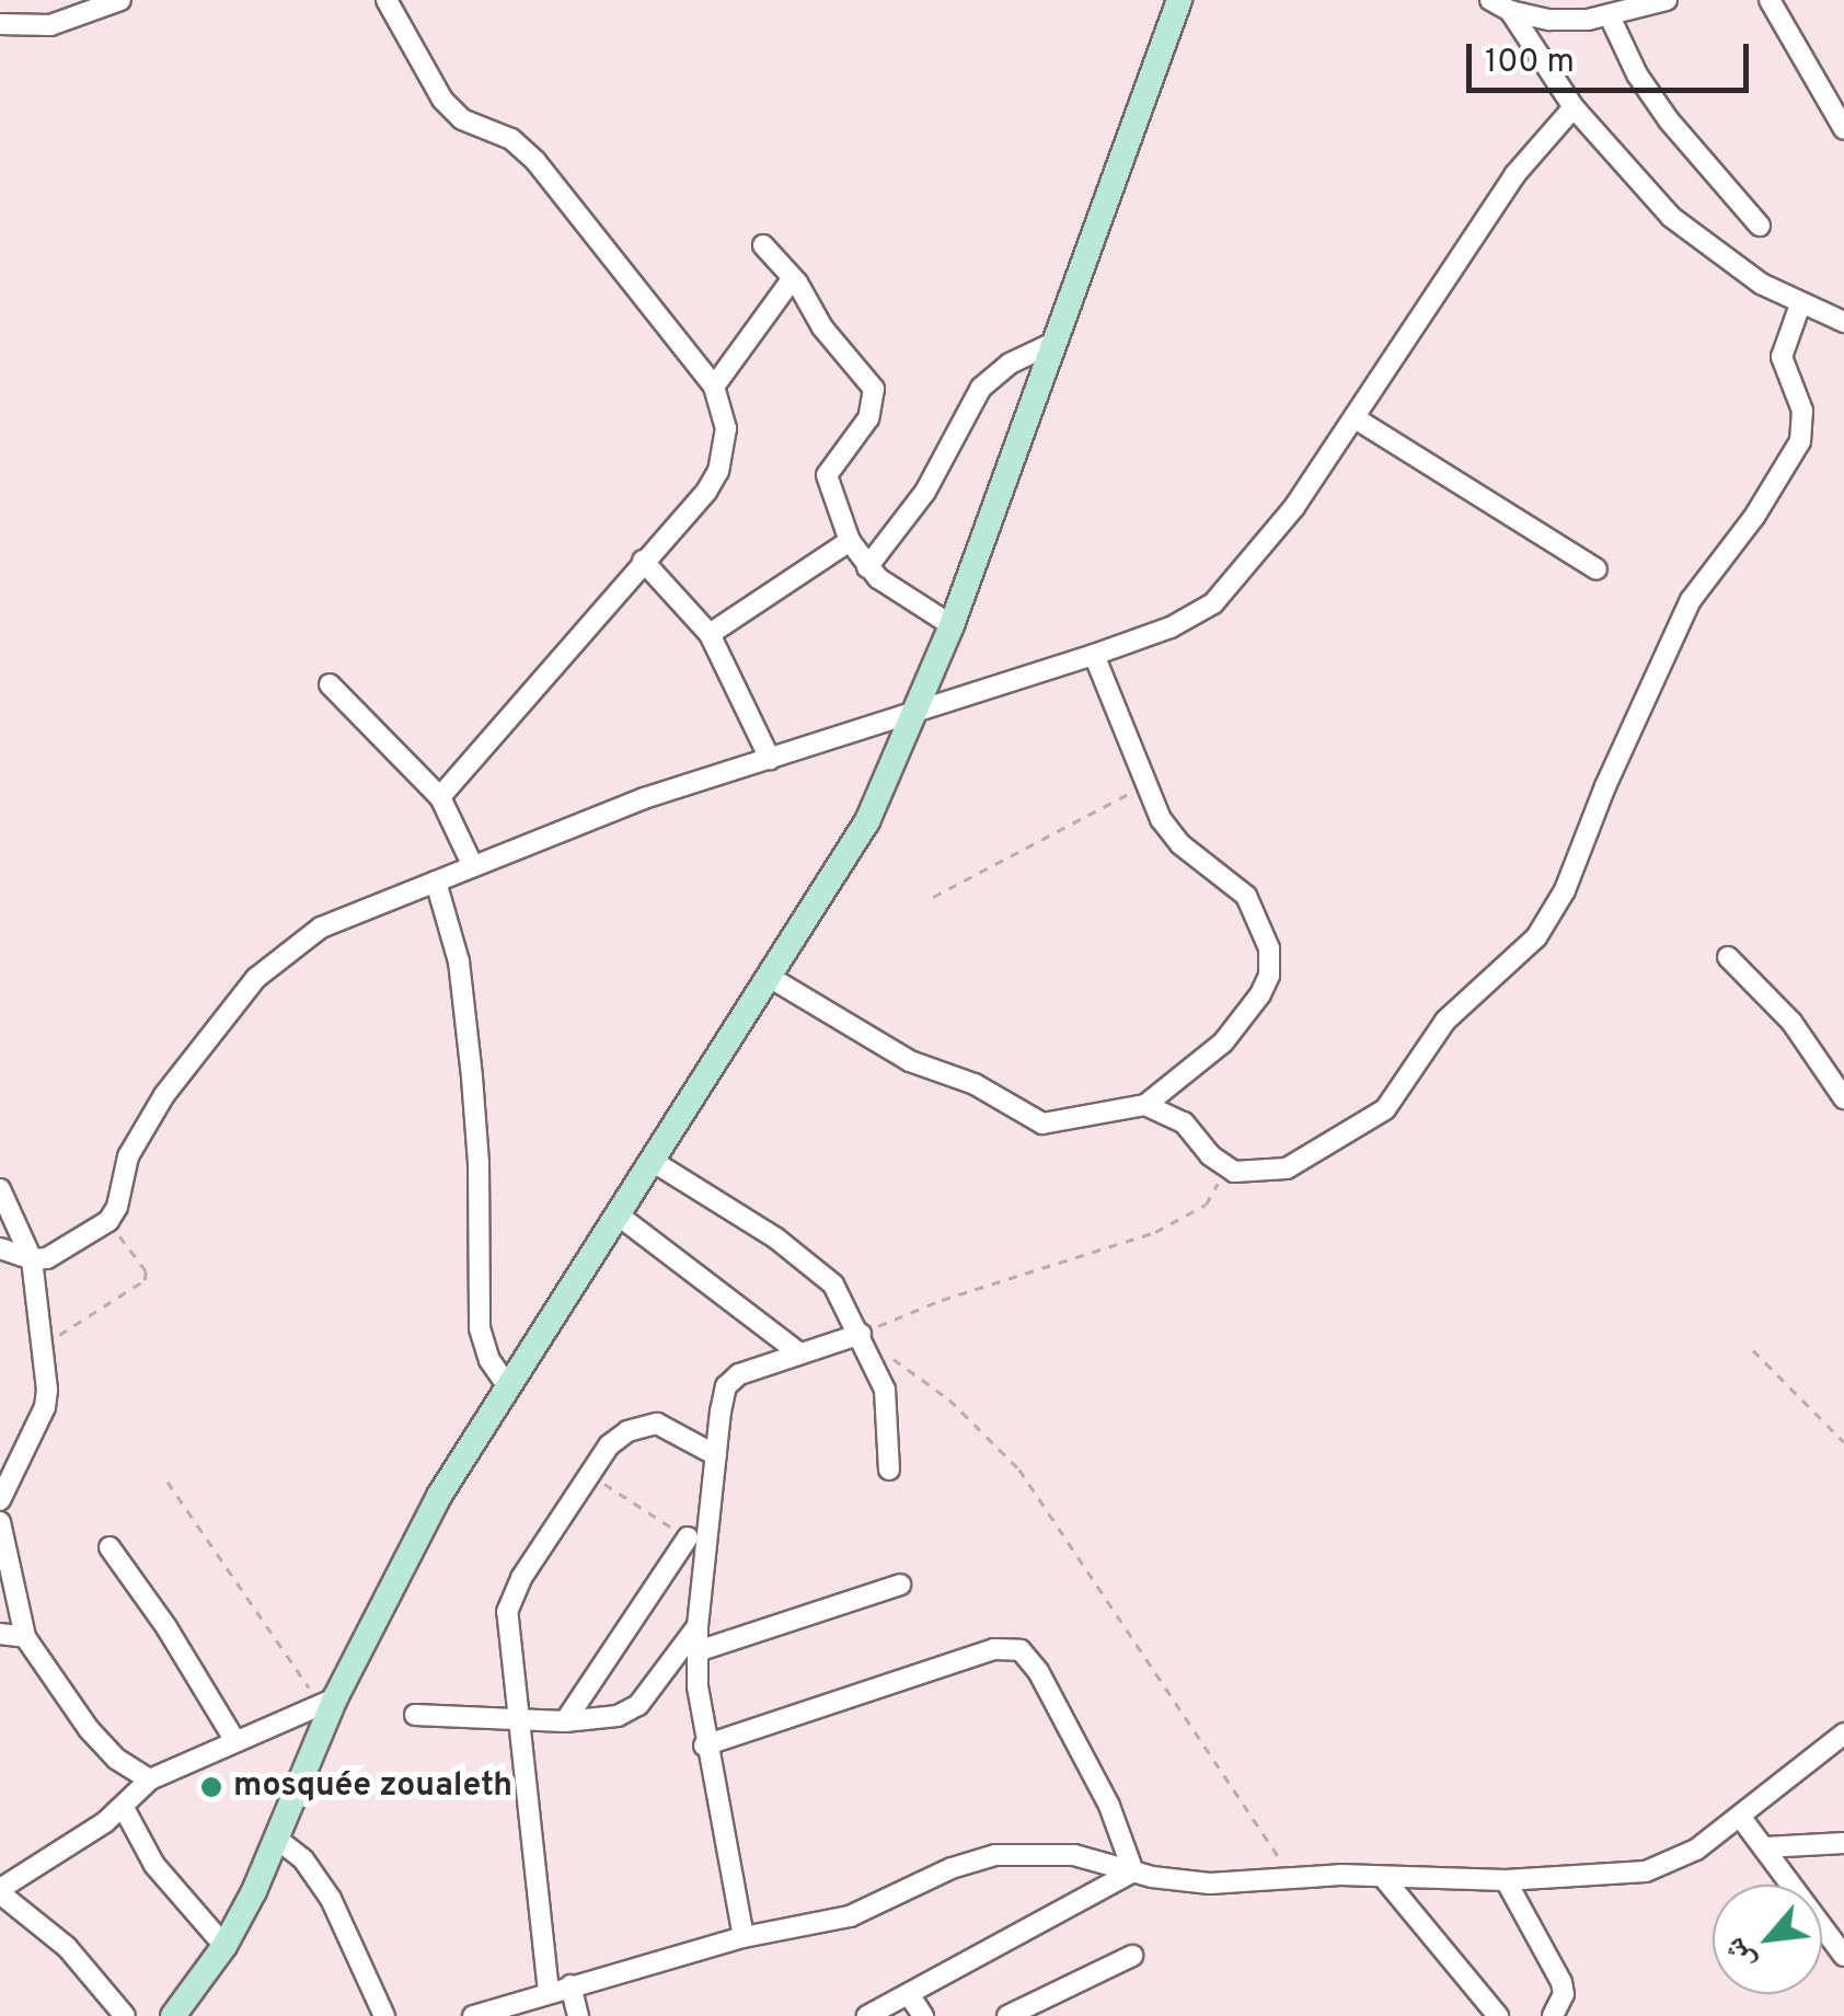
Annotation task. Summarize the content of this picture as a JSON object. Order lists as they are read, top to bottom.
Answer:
{
  "places": ["mosquée zoualeth"],
  "scale_bar": "100 m",
  "north": "bottom left"
}
